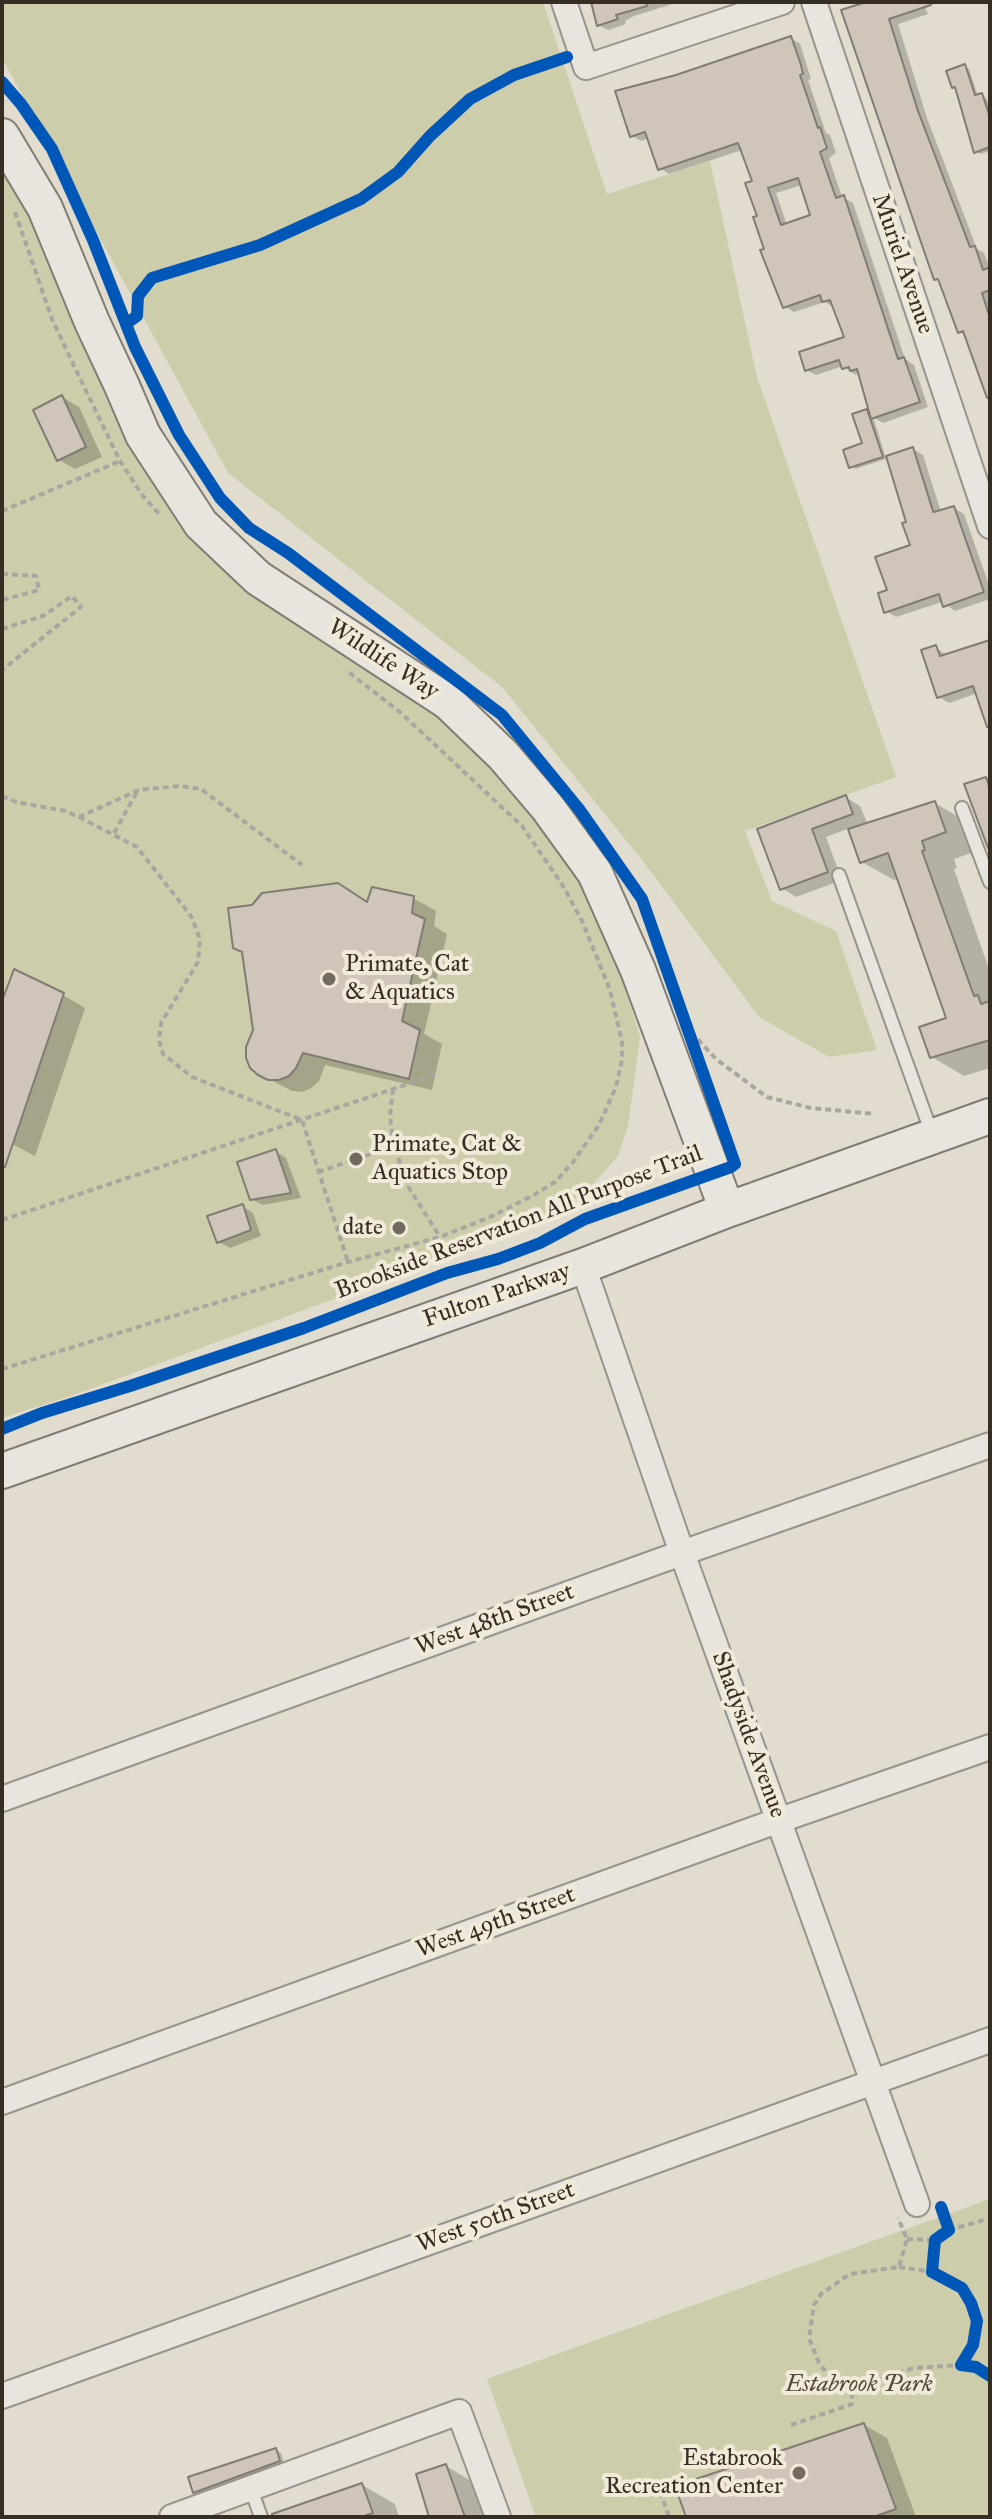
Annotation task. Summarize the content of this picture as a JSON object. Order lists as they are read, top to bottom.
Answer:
{
  "streets": {
    "street": [
      "Muriel Avenue",
      "Wildlife Way",
      "Fulton Parkway",
      "West 48th Street",
      "Shadyside Avenue",
      "West 49th Street",
      "West 50th Street"
    ],
    "cycle path": ["Brookside Reservation All Purpose Trail"]
  },
  "crossings": [
    ["Wildlife Way", "Fulton Parkway"],
    ["Fulton Parkway", "Shadyside Avenue"],
    ["West 48th Street", "Shadyside Avenue"],
    ["Shadyside Avenue", "West 49th Street"],
    ["Shadyside Avenue", "West 50th Street"]
  ],
  "parks": ["Estabrook Park"],
  "places": [
    "Primate, Cat & Aquatics",
    "Primate, Cat & Aquatics Stop",
    "date",
    "Estabrook Recreation Center"
  ]
}
